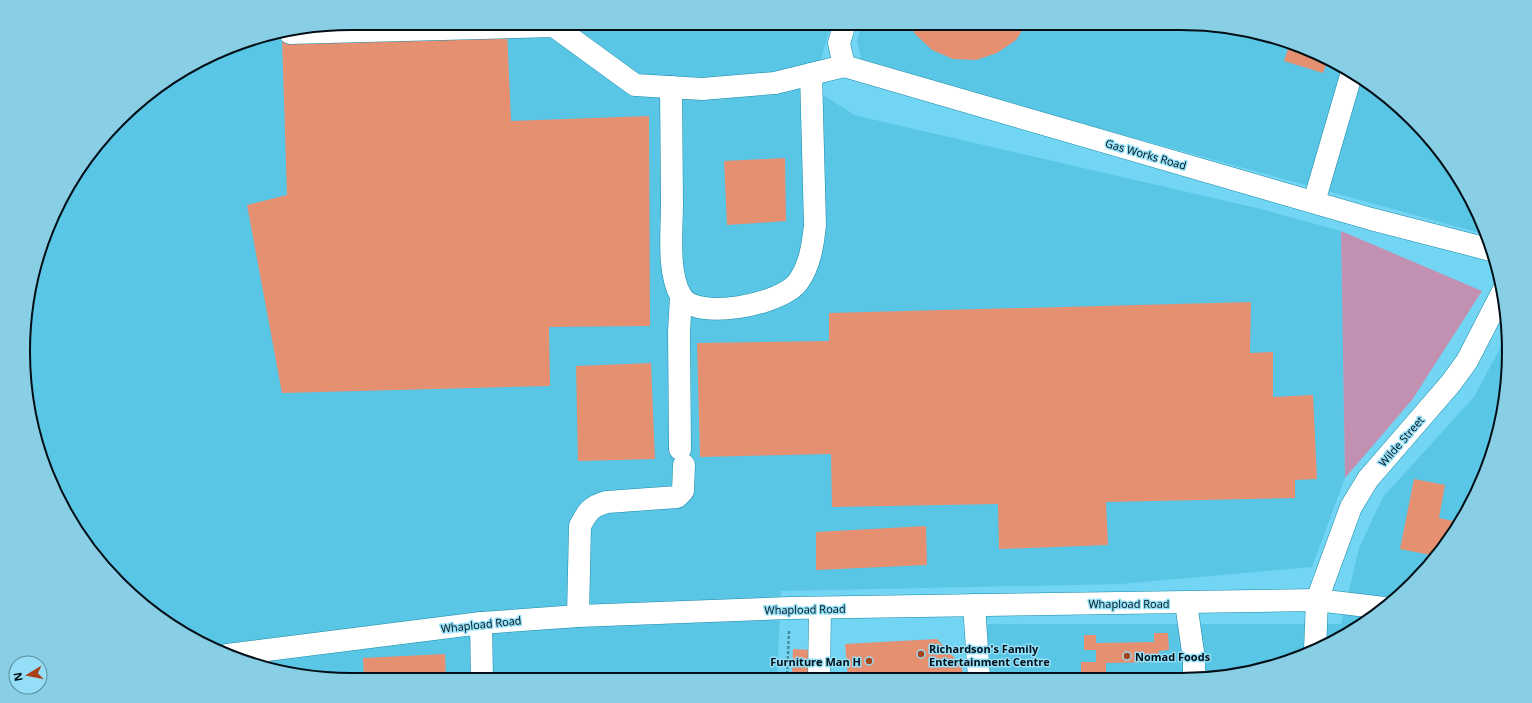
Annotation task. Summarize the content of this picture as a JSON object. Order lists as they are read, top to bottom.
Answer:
{
  "streets": {
    "street": ["Gas Works Road", "Wilde Street", "Whapload Road"]
  },
  "crossings": [
    ["Wilde Street", "Whapload Road"]
  ],
  "places": ["Richardson's Family Entertainment Centre", "Nomad Foods", "Furniture Man H"],
  "north": "left"
}
